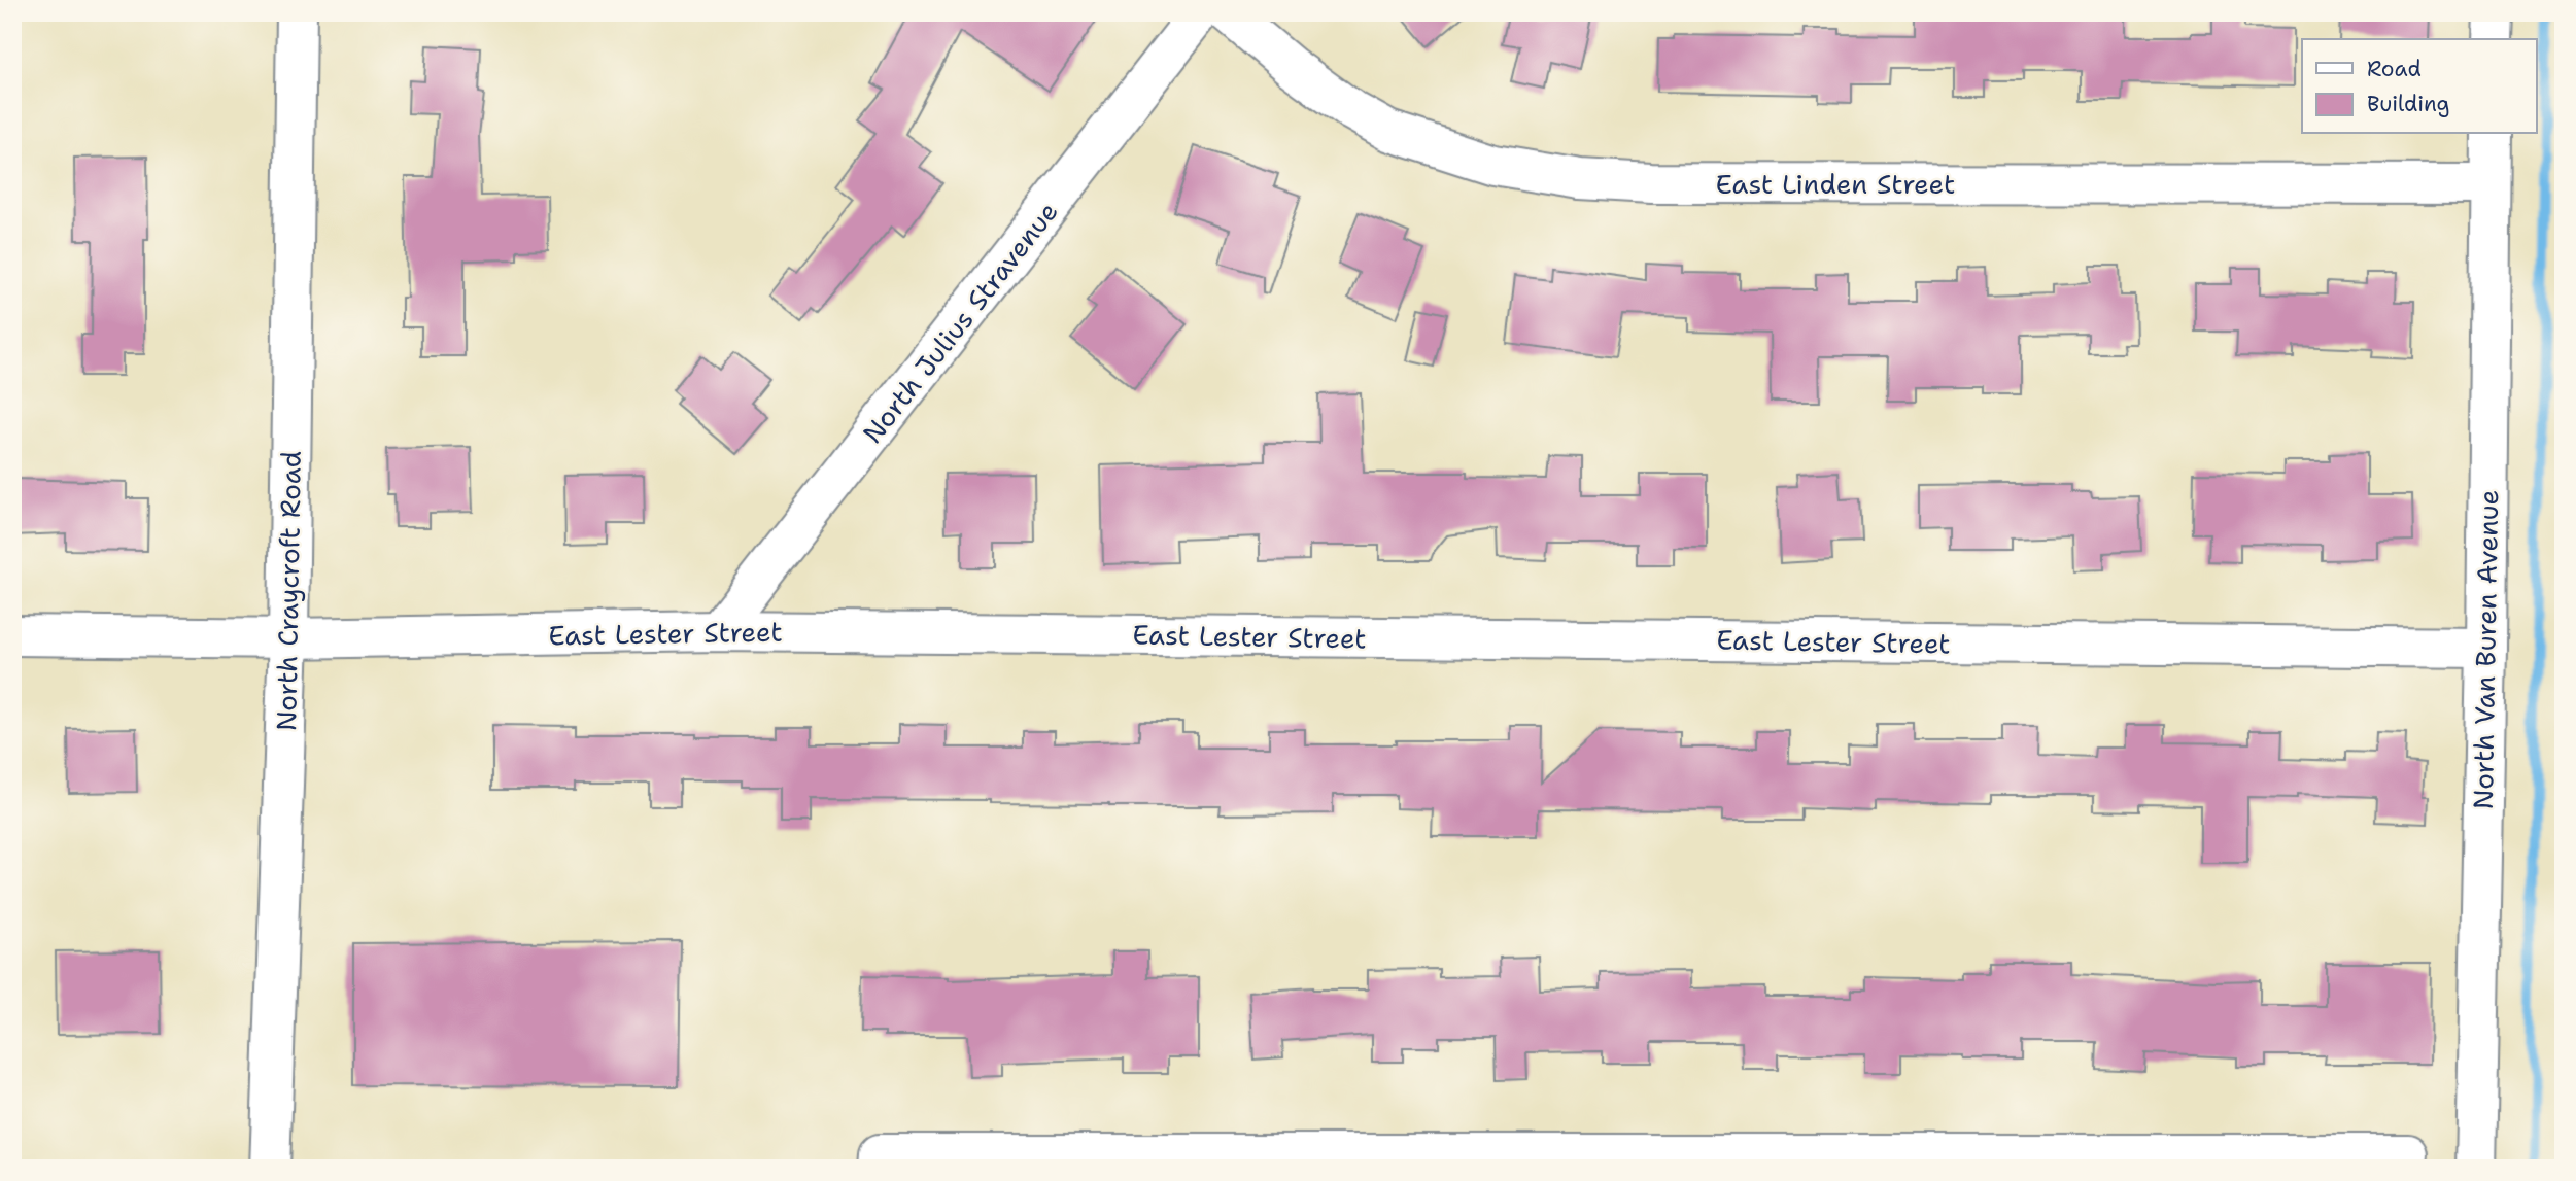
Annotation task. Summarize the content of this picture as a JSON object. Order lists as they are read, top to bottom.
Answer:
{
  "streets": {
    "street": [
      "East Linden Street",
      "North Julius Stravenue",
      "North Craycroft Road",
      "East Lester Street",
      "North Van Buren Avenue"
    ]
  },
  "crossings": [
    ["East Linden Street", "North Van Buren Avenue"],
    ["North Julius Stravenue", "East Lester Street"],
    ["North Craycroft Road", "East Lester Street"],
    ["East Lester Street", "North Van Buren Avenue"]
  ],
  "legend": ["Road", "Building"]
}
